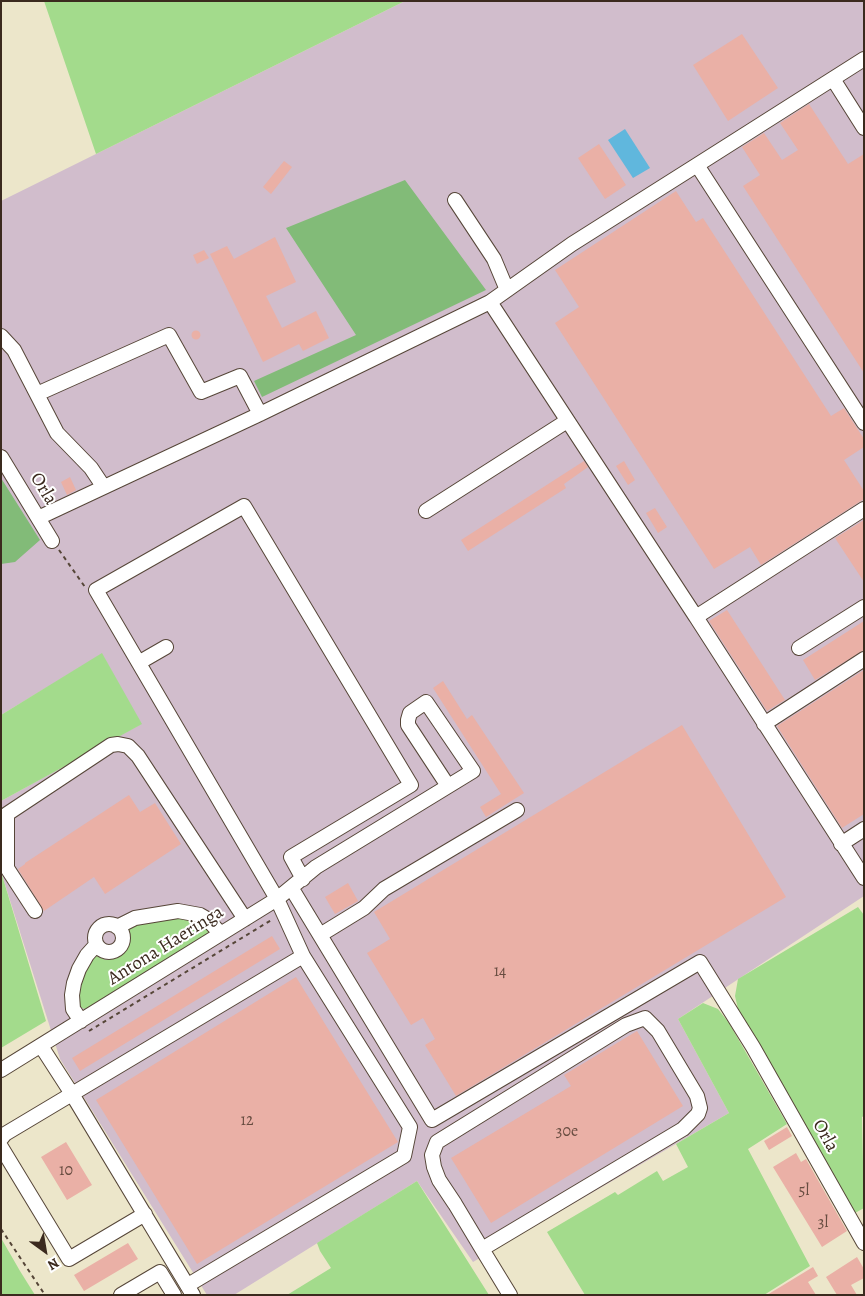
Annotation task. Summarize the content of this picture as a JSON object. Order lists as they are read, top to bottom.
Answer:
{
  "streets": {
    "street": ["Orla", "Antona Haeringa"]
  },
  "house_numbers": [
    "14",
    "12",
    "30e",
    "10",
    "5l",
    "3l"
  ],
  "north": "bottom right"
}
